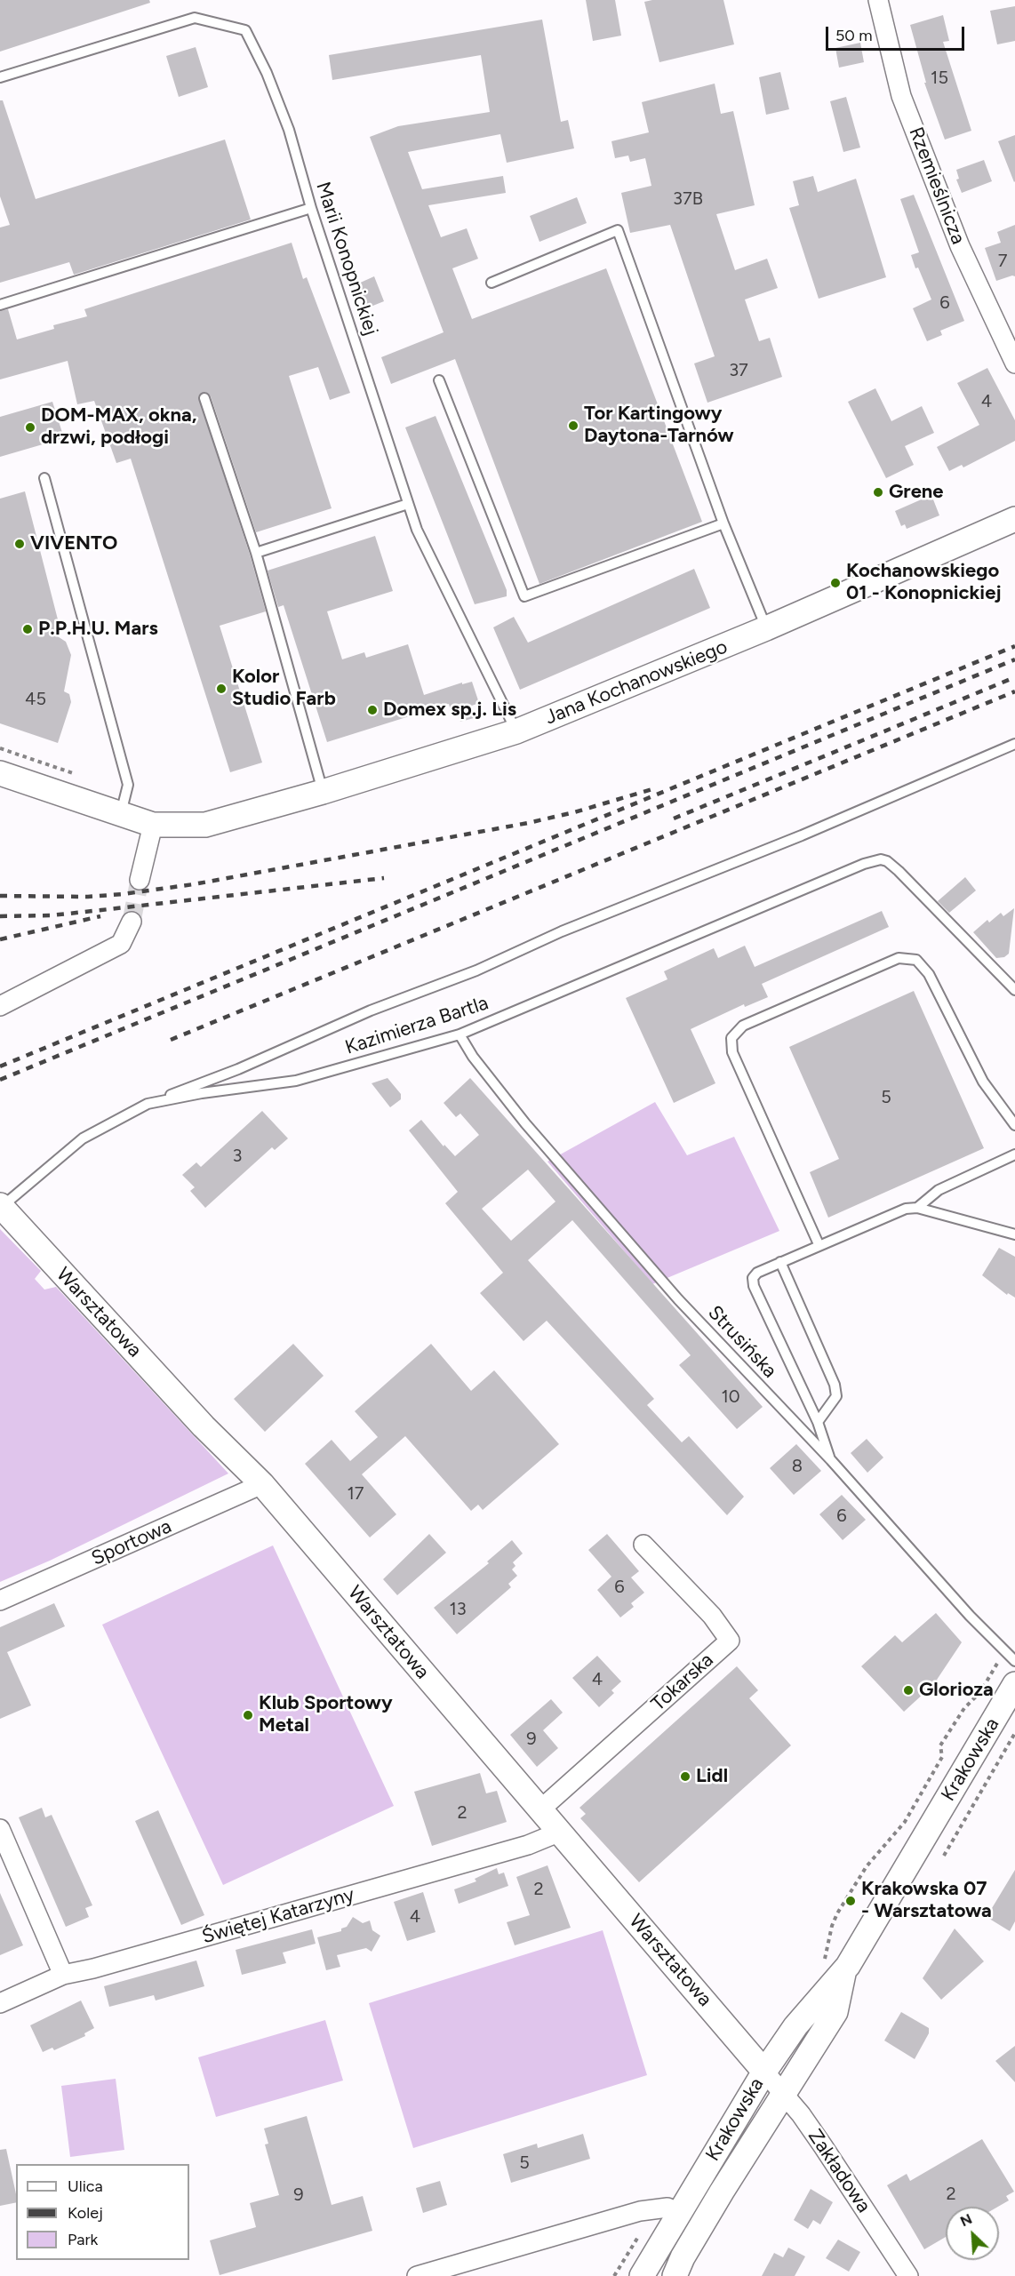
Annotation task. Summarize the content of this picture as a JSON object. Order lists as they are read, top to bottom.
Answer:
{
  "streets": {
    "street": [
      "Rzemieślnicza",
      "Jana Kochanowskiego",
      "Warsztatowa",
      "Sportowa",
      "Tokarska",
      "Krakowska",
      "Świętej Katarzyny",
      "Zakładowa"
    ],
    "lane": ["Marii Konopnickiej", "Kazimierza Bartla", "Strusińska"]
  },
  "crossings": [
    ["Marii Konopnickiej", "Jana Kochanowskiego"],
    ["Kazimierza Bartla", "Warsztatowa"],
    ["Kazimierza Bartla", "Strusińska"],
    ["Warsztatowa", "Sportowa"],
    ["Warsztatowa", "Tokarska"],
    ["Warsztatowa", "Krakowska"],
    ["Warsztatowa", "Świętej Katarzyny"],
    ["Warsztatowa", "Zakładowa"],
    ["Krakowska", "Zakładowa"]
  ],
  "places": [
    "Tor Kartingowy Daytona-Tarnów",
    "DOM-MAX, okna, drzwi, podłogi",
    "Grene",
    "VIVENTO",
    "Kochanowskiego 01 - Konopnickiej",
    "P.P.H.U. Mars",
    "Kolor Studio Farb",
    "Domex sp.j. Lis",
    "Glorioza",
    "Klub Sportowy Metal",
    "Lidl",
    "Krakowska 07 - Warsztatowa"
  ],
  "house_numbers": [
    "15",
    "37B",
    "7",
    "6",
    "37",
    "4",
    "45",
    "5",
    "3",
    "10",
    "8",
    "17",
    "6",
    "6",
    "13",
    "4",
    "9",
    "2",
    "2",
    "4",
    "5",
    "2",
    "9"
  ],
  "legend": ["Ulica", "Kolej", "Park"],
  "scale_bar": "50 m",
  "north": "top left"
}
